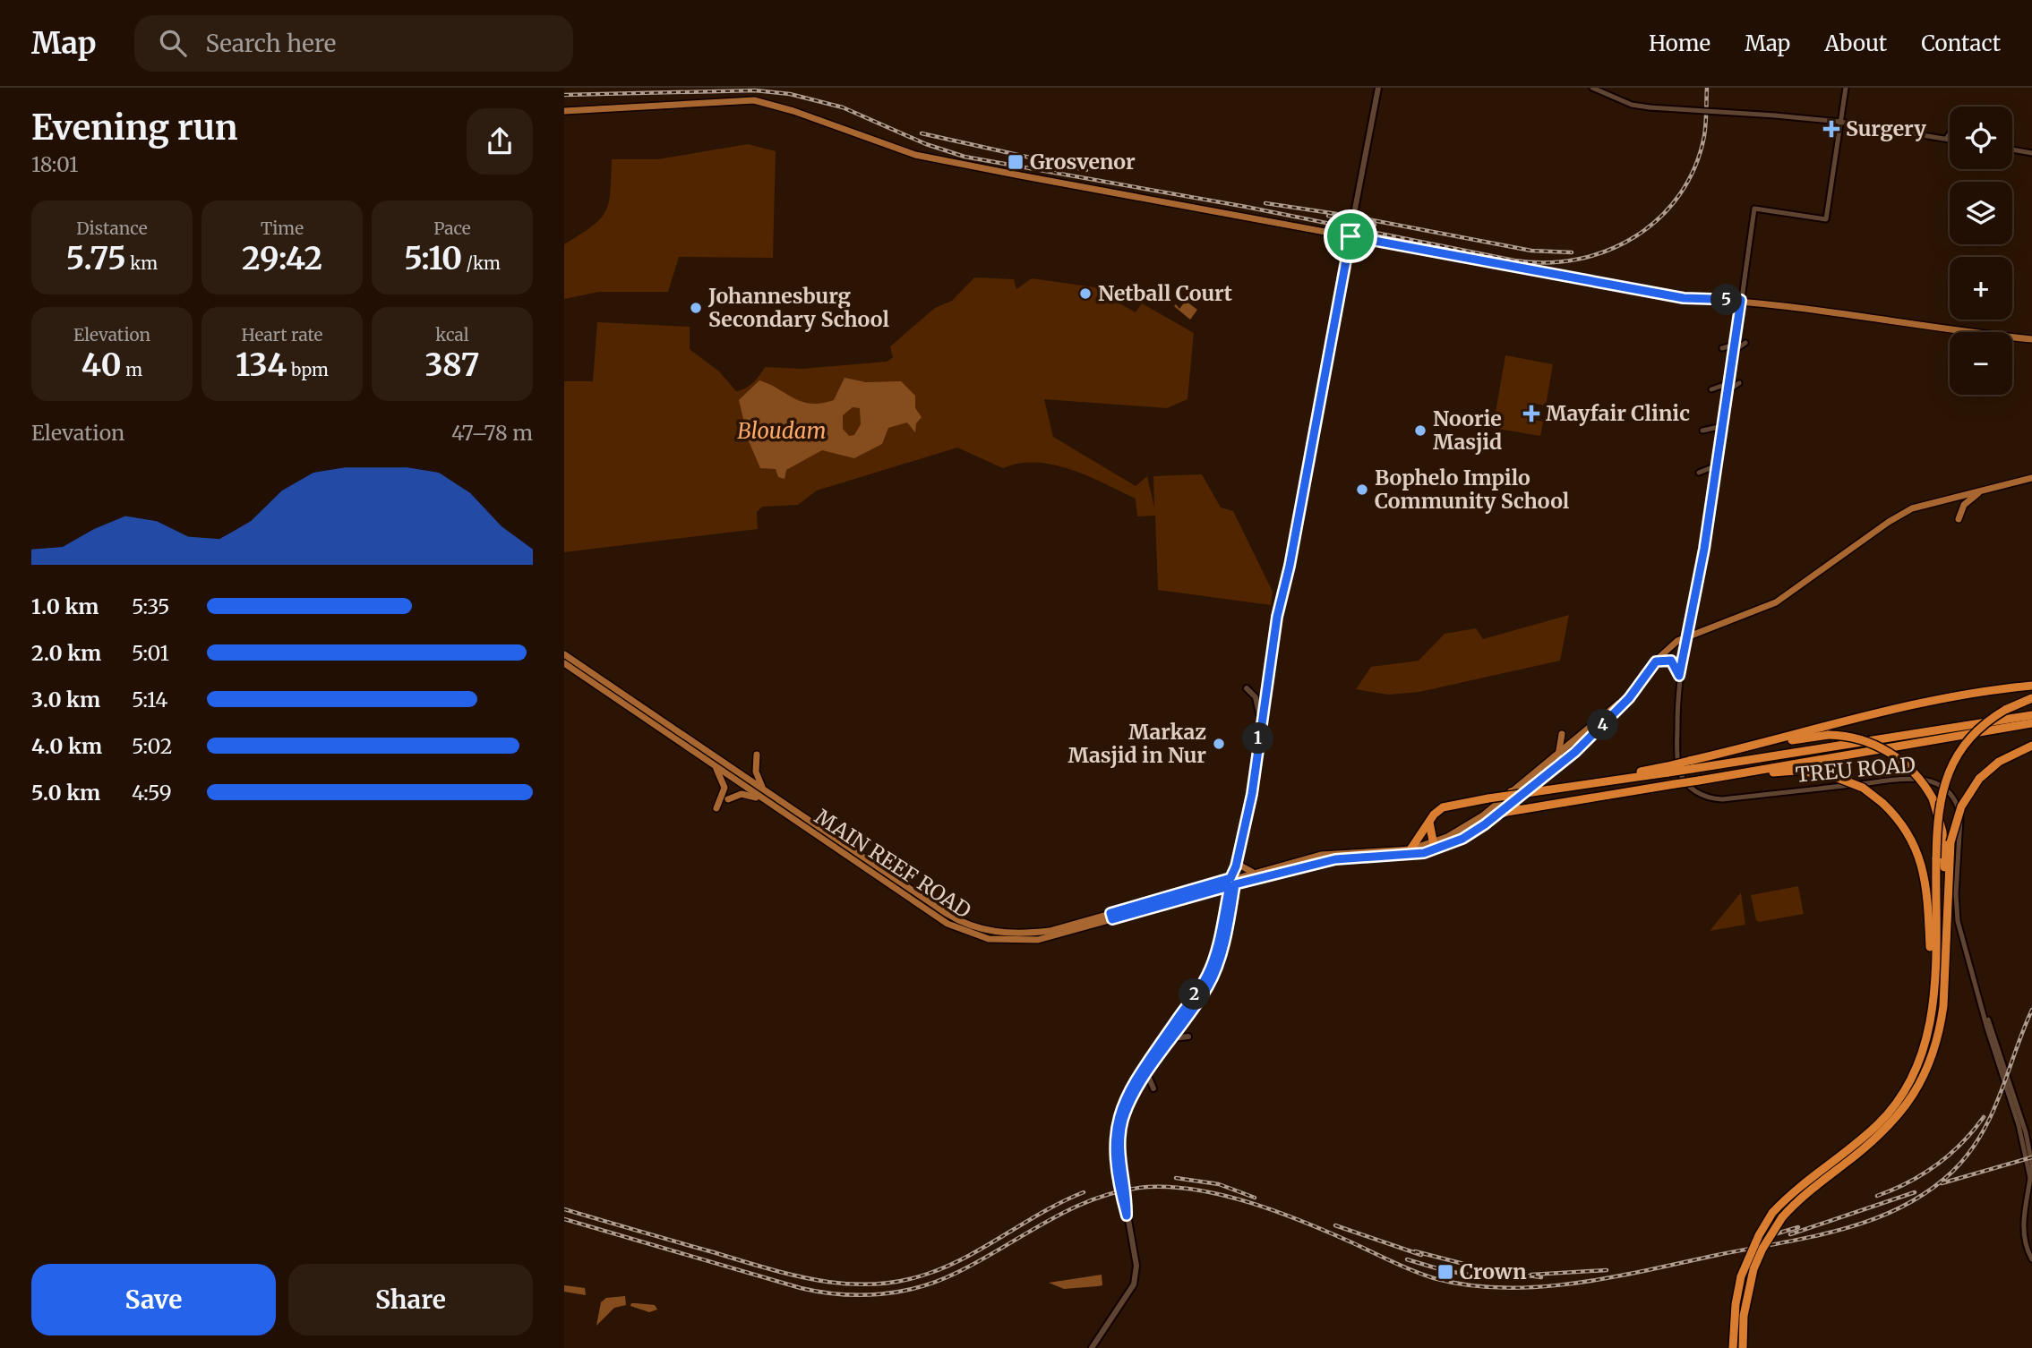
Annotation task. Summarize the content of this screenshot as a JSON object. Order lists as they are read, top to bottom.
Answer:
{
  "streets": {
    "main road": ["MAIN REEF ROAD"],
    "street": ["TREU ROAD"]
  },
  "crossings": [
    ["TREU ROAD", "MAIN REEF ROAD"]
  ],
  "water": ["Bloudam"],
  "places": {
    "health": ["Surgery", "Mayfair Clinic"],
    "transit": ["Grosvenor", "Crown"],
    "other": [
      "Netball Court",
      "Johannesburg Secondary School",
      "Noorie Masjid",
      "Bophelo Impilo Community School",
      "Markaz Masjid in Nur"
    ]
  },
  "page": {
    "header": "Map",
    "search": "Search here",
    "nav": [
      "Home",
      "Map",
      "About",
      "Contact"
    ],
    "heading": ["Evening run", "18:01"],
    "map_buttons": ["+", "−"],
    "stats": [
      ["Distance", "5.75 km"],
      ["Time", "29:42"],
      ["Pace", "5:10 /km"],
      ["Elevation", "40 m"],
      ["Heart rate", "134 bpm"],
      ["kcal", "387"]
    ],
    "pins": [
      "5",
      "4",
      "1",
      "2"
    ],
    "chart": ["Elevation", "47–78 m"],
    "list": [
      {
        "name": "1.0 km",
        "note": "5:35"
      },
      {
        "name": "2.0 km",
        "note": "5:01"
      },
      {
        "name": "3.0 km",
        "note": "5:14"
      },
      {
        "name": "4.0 km",
        "note": "5:02"
      },
      {
        "name": "5.0 km",
        "note": "4:59"
      }
    ],
    "buttons": ["Save", "Share"]
  }
}
